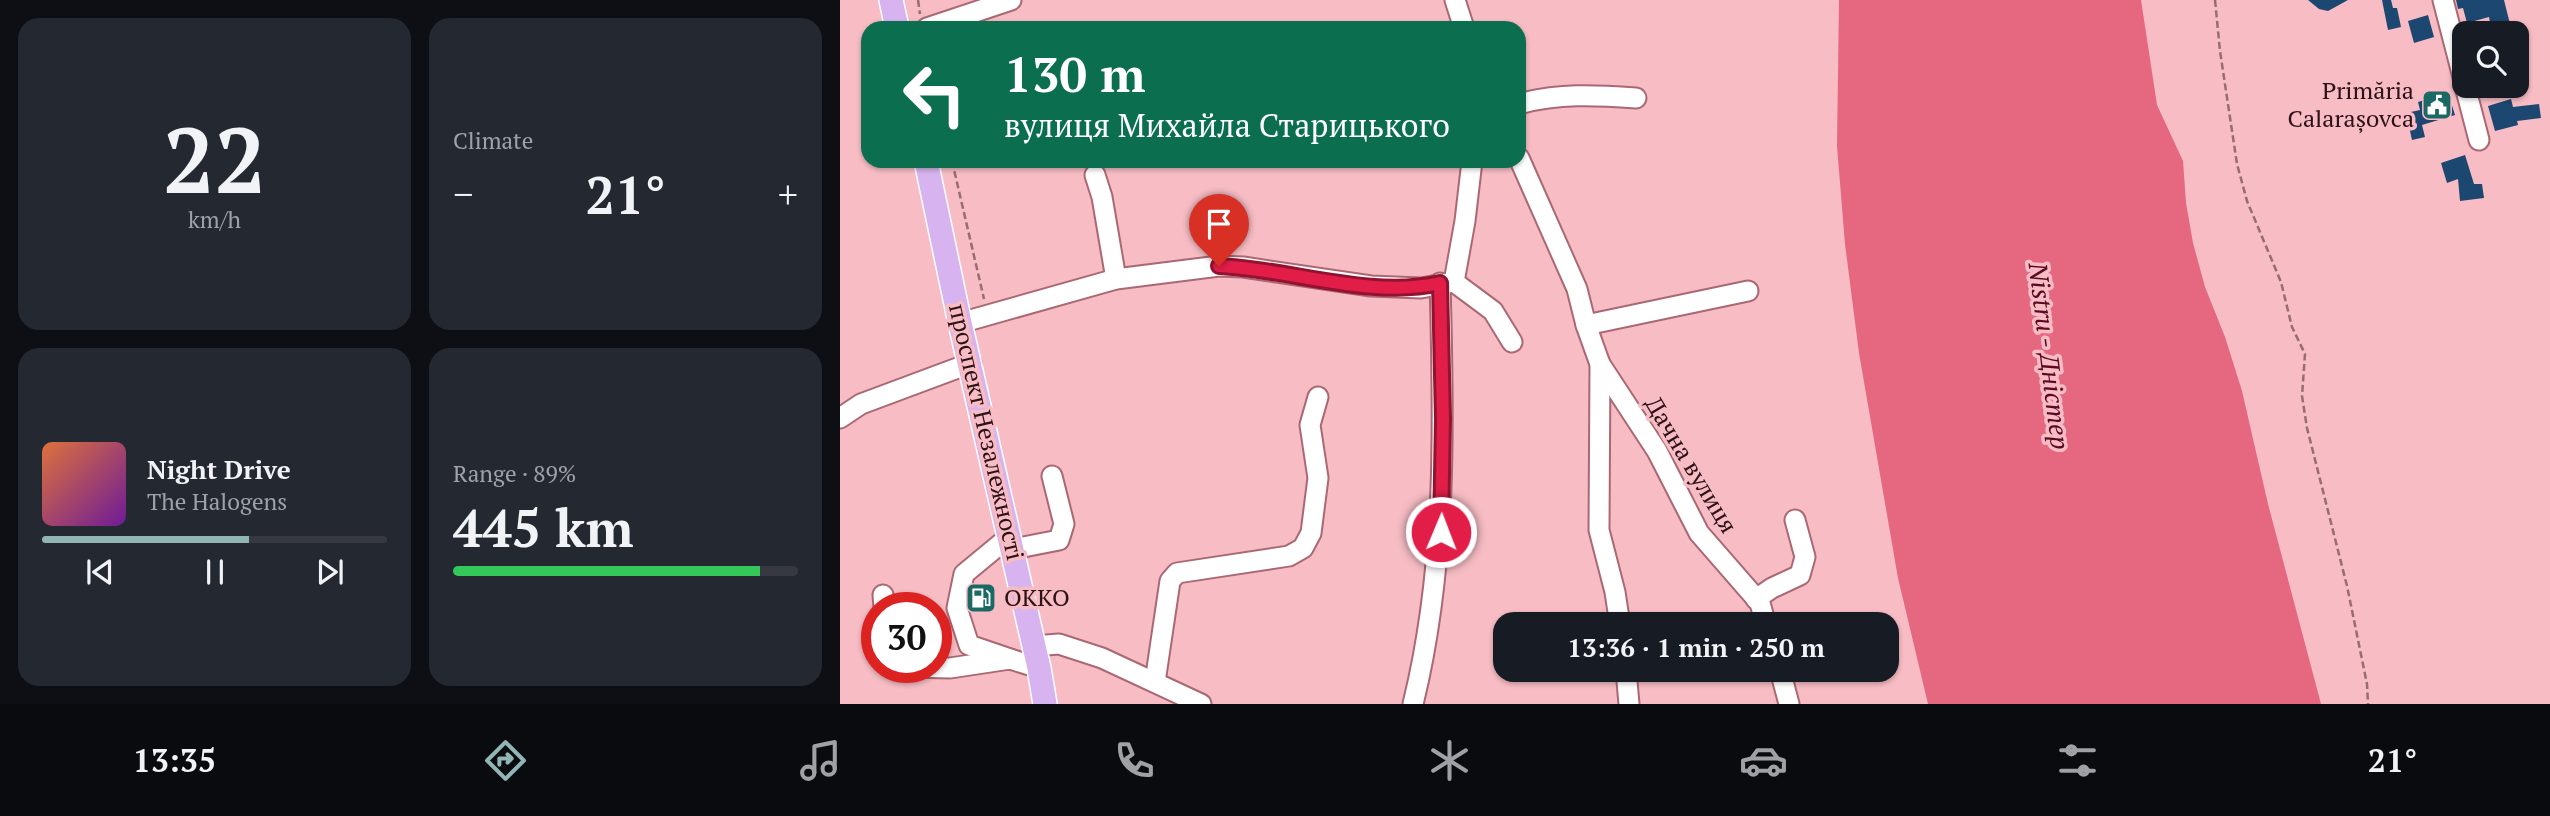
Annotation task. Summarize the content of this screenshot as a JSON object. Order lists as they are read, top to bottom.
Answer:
{
  "streets": {
    "main road": ["проспект Незалежності"],
    "street": ["Дачна вулиця"]
  },
  "water": ["Nistru - Дністер"],
  "places": {
    "public building": ["Primăria Calarașovca"],
    "fuel station": ["ОККО"]
  },
  "page": {
    "tile": [
      ["22", "km/h"],
      "Climate",
      ["Range · 89%", "445 km"]
    ],
    "turn": ["130 m", "вулиця Михайла Старицького"],
    "heat": ["−", "21°", "+"],
    "song": ["Night Drive", "The Halogens"],
    "limit": "30",
    "trip": "13:36 · 1 min · 250 m",
    "tabs": ["13:35", "21°"]
  }
}
